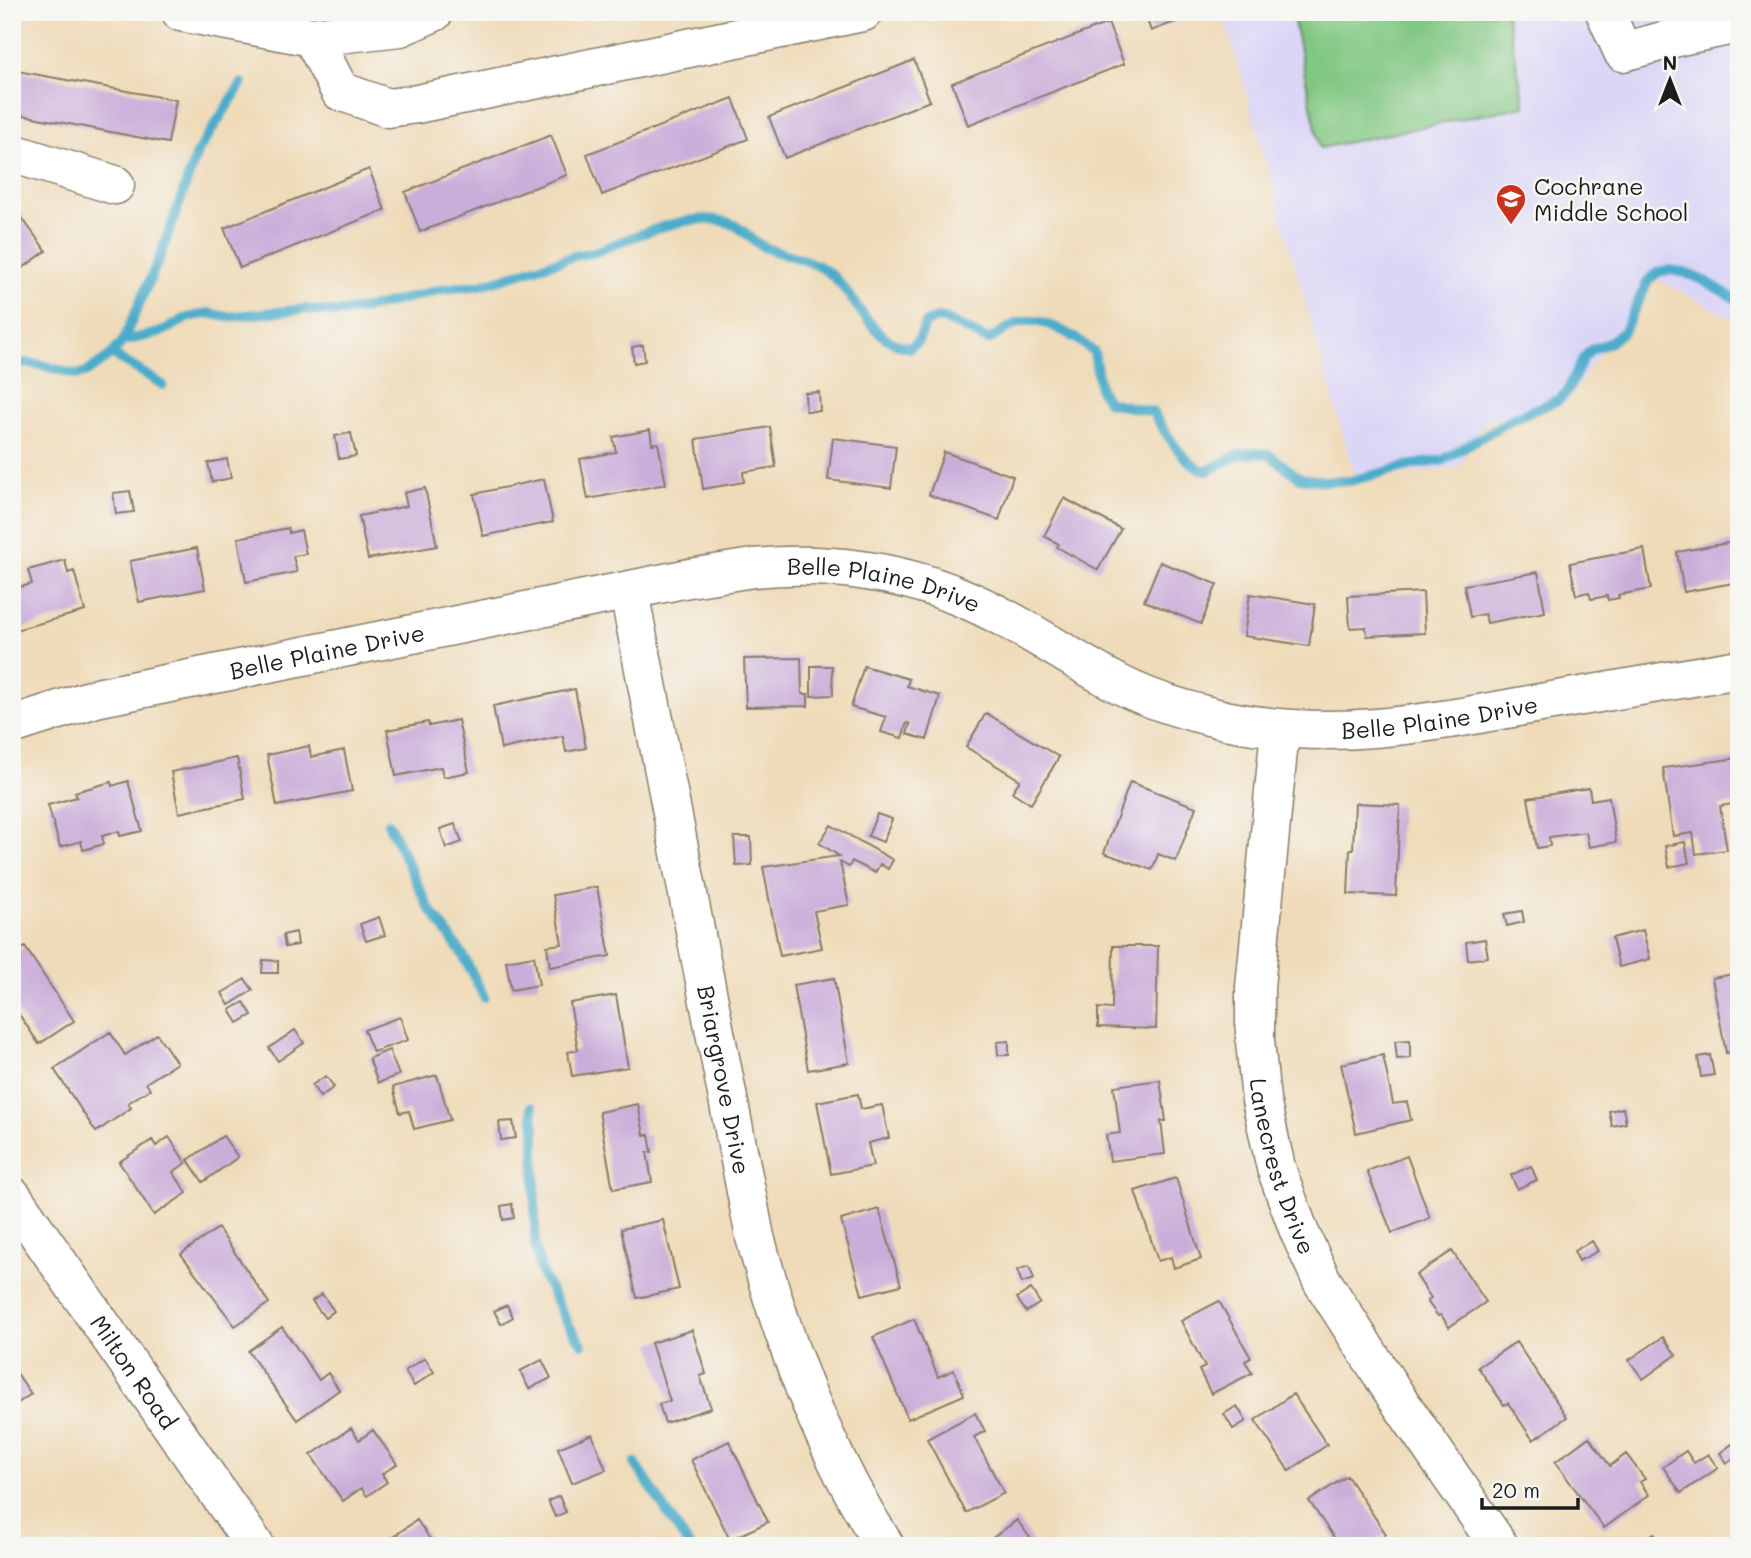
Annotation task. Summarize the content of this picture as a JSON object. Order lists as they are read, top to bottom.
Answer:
{
  "streets": {
    "street": [
      "Belle Plaine Drive",
      "Briargrove Drive",
      "Lanecrest Drive",
      "Milton Road"
    ]
  },
  "crossings": [
    ["Belle Plaine Drive", "Briargrove Drive"],
    ["Belle Plaine Drive", "Lanecrest Drive"]
  ],
  "places": {
    "school or university": ["Cochrane Middle School"]
  },
  "scale_bar": "20 m",
  "north": "top"
}
